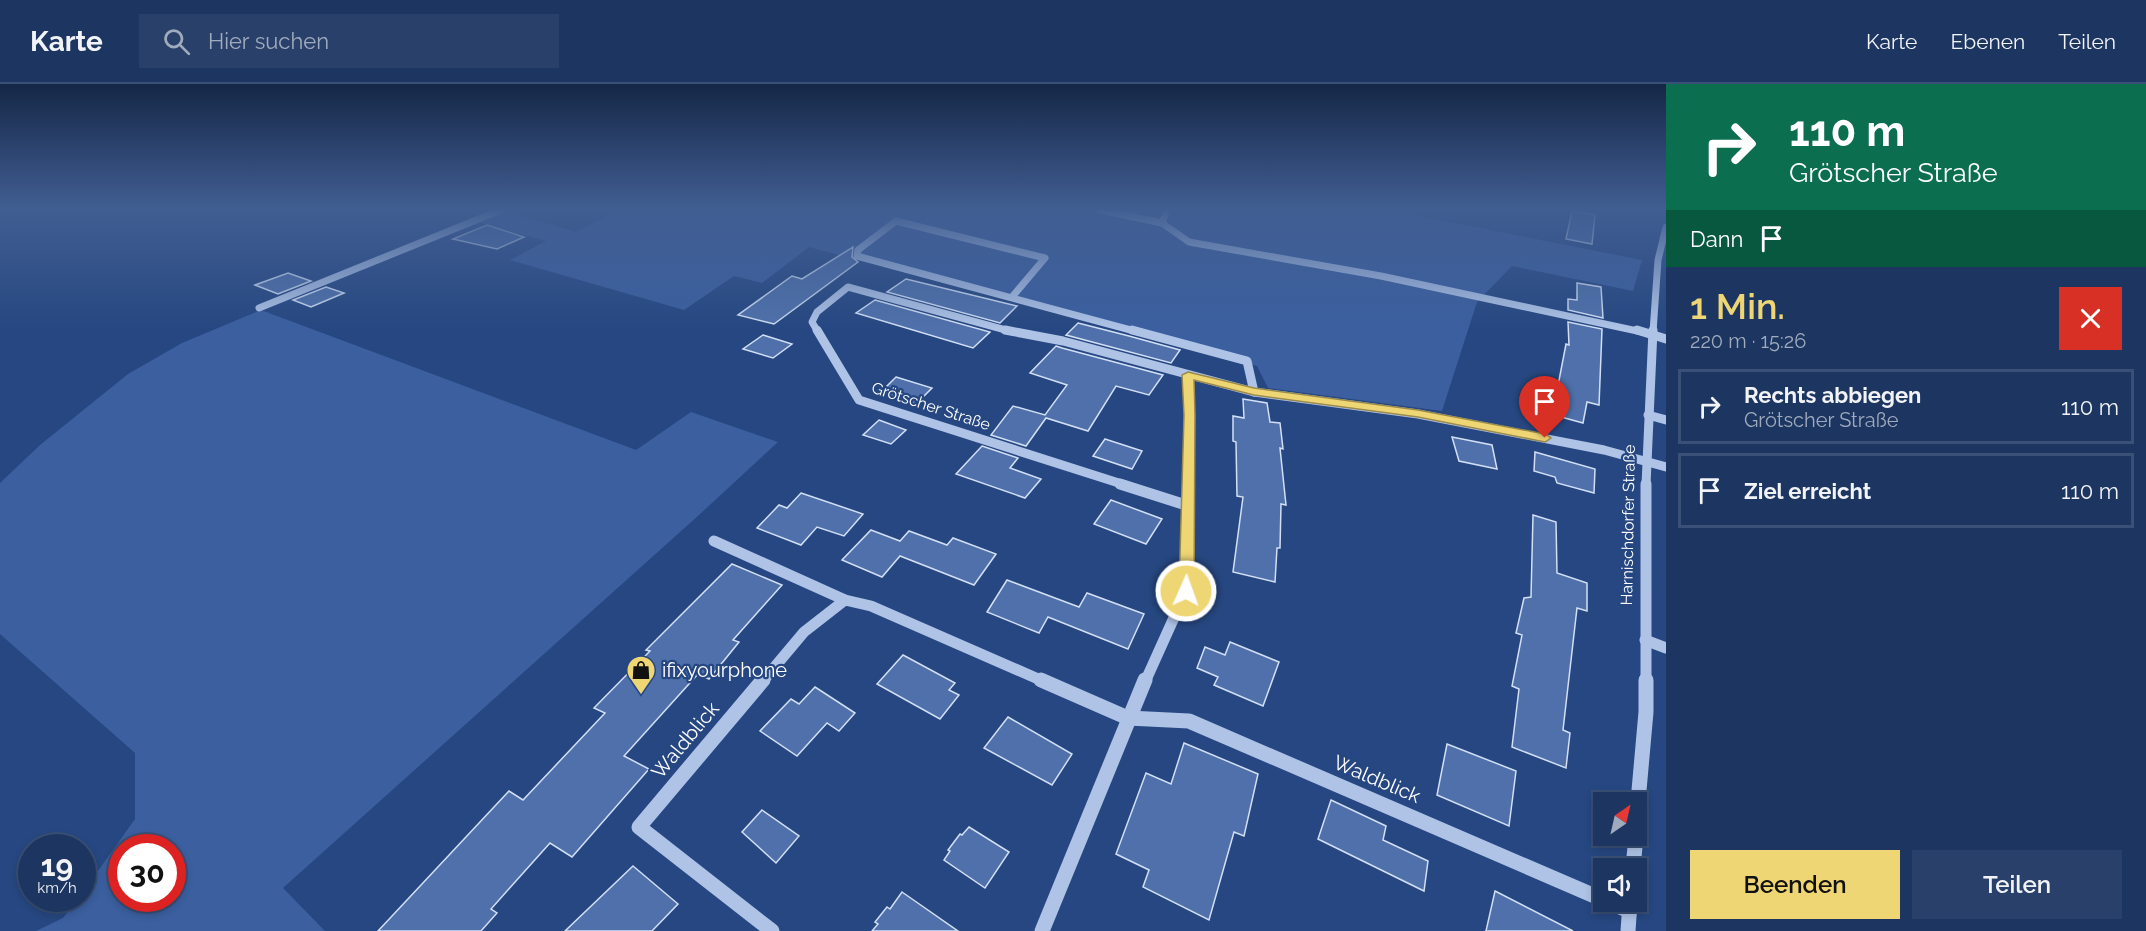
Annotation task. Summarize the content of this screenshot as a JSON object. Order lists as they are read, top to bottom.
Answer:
{
  "streets": {
    "street": ["Grötscher Straße", "Harnischdorfer Straße", "Waldblick"]
  },
  "crossings": [
    ["Grötscher Straße", "Harnischdorfer Straße"]
  ],
  "places": {
    "shop": ["ifixyourphone"]
  },
  "north": "top right",
  "page": {
    "header": "Karte",
    "search": "Hier suchen",
    "nav": ["Karte", "Ebenen", "Teilen"],
    "turn": ["110 m", "Grötscher Straße"],
    "then": "Dann",
    "heading": ["1 Min.", "220 m · 15:26"],
    "list": [
      {
        "name": "Rechts abbiegen",
        "note": "Grötscher Straße",
        "value": "110 m"
      },
      {
        "name": "Ziel erreicht",
        "value": "110 m"
      }
    ],
    "speed": "19 km/h",
    "limit": "30",
    "buttons": ["Beenden", "Teilen"]
  }
}
